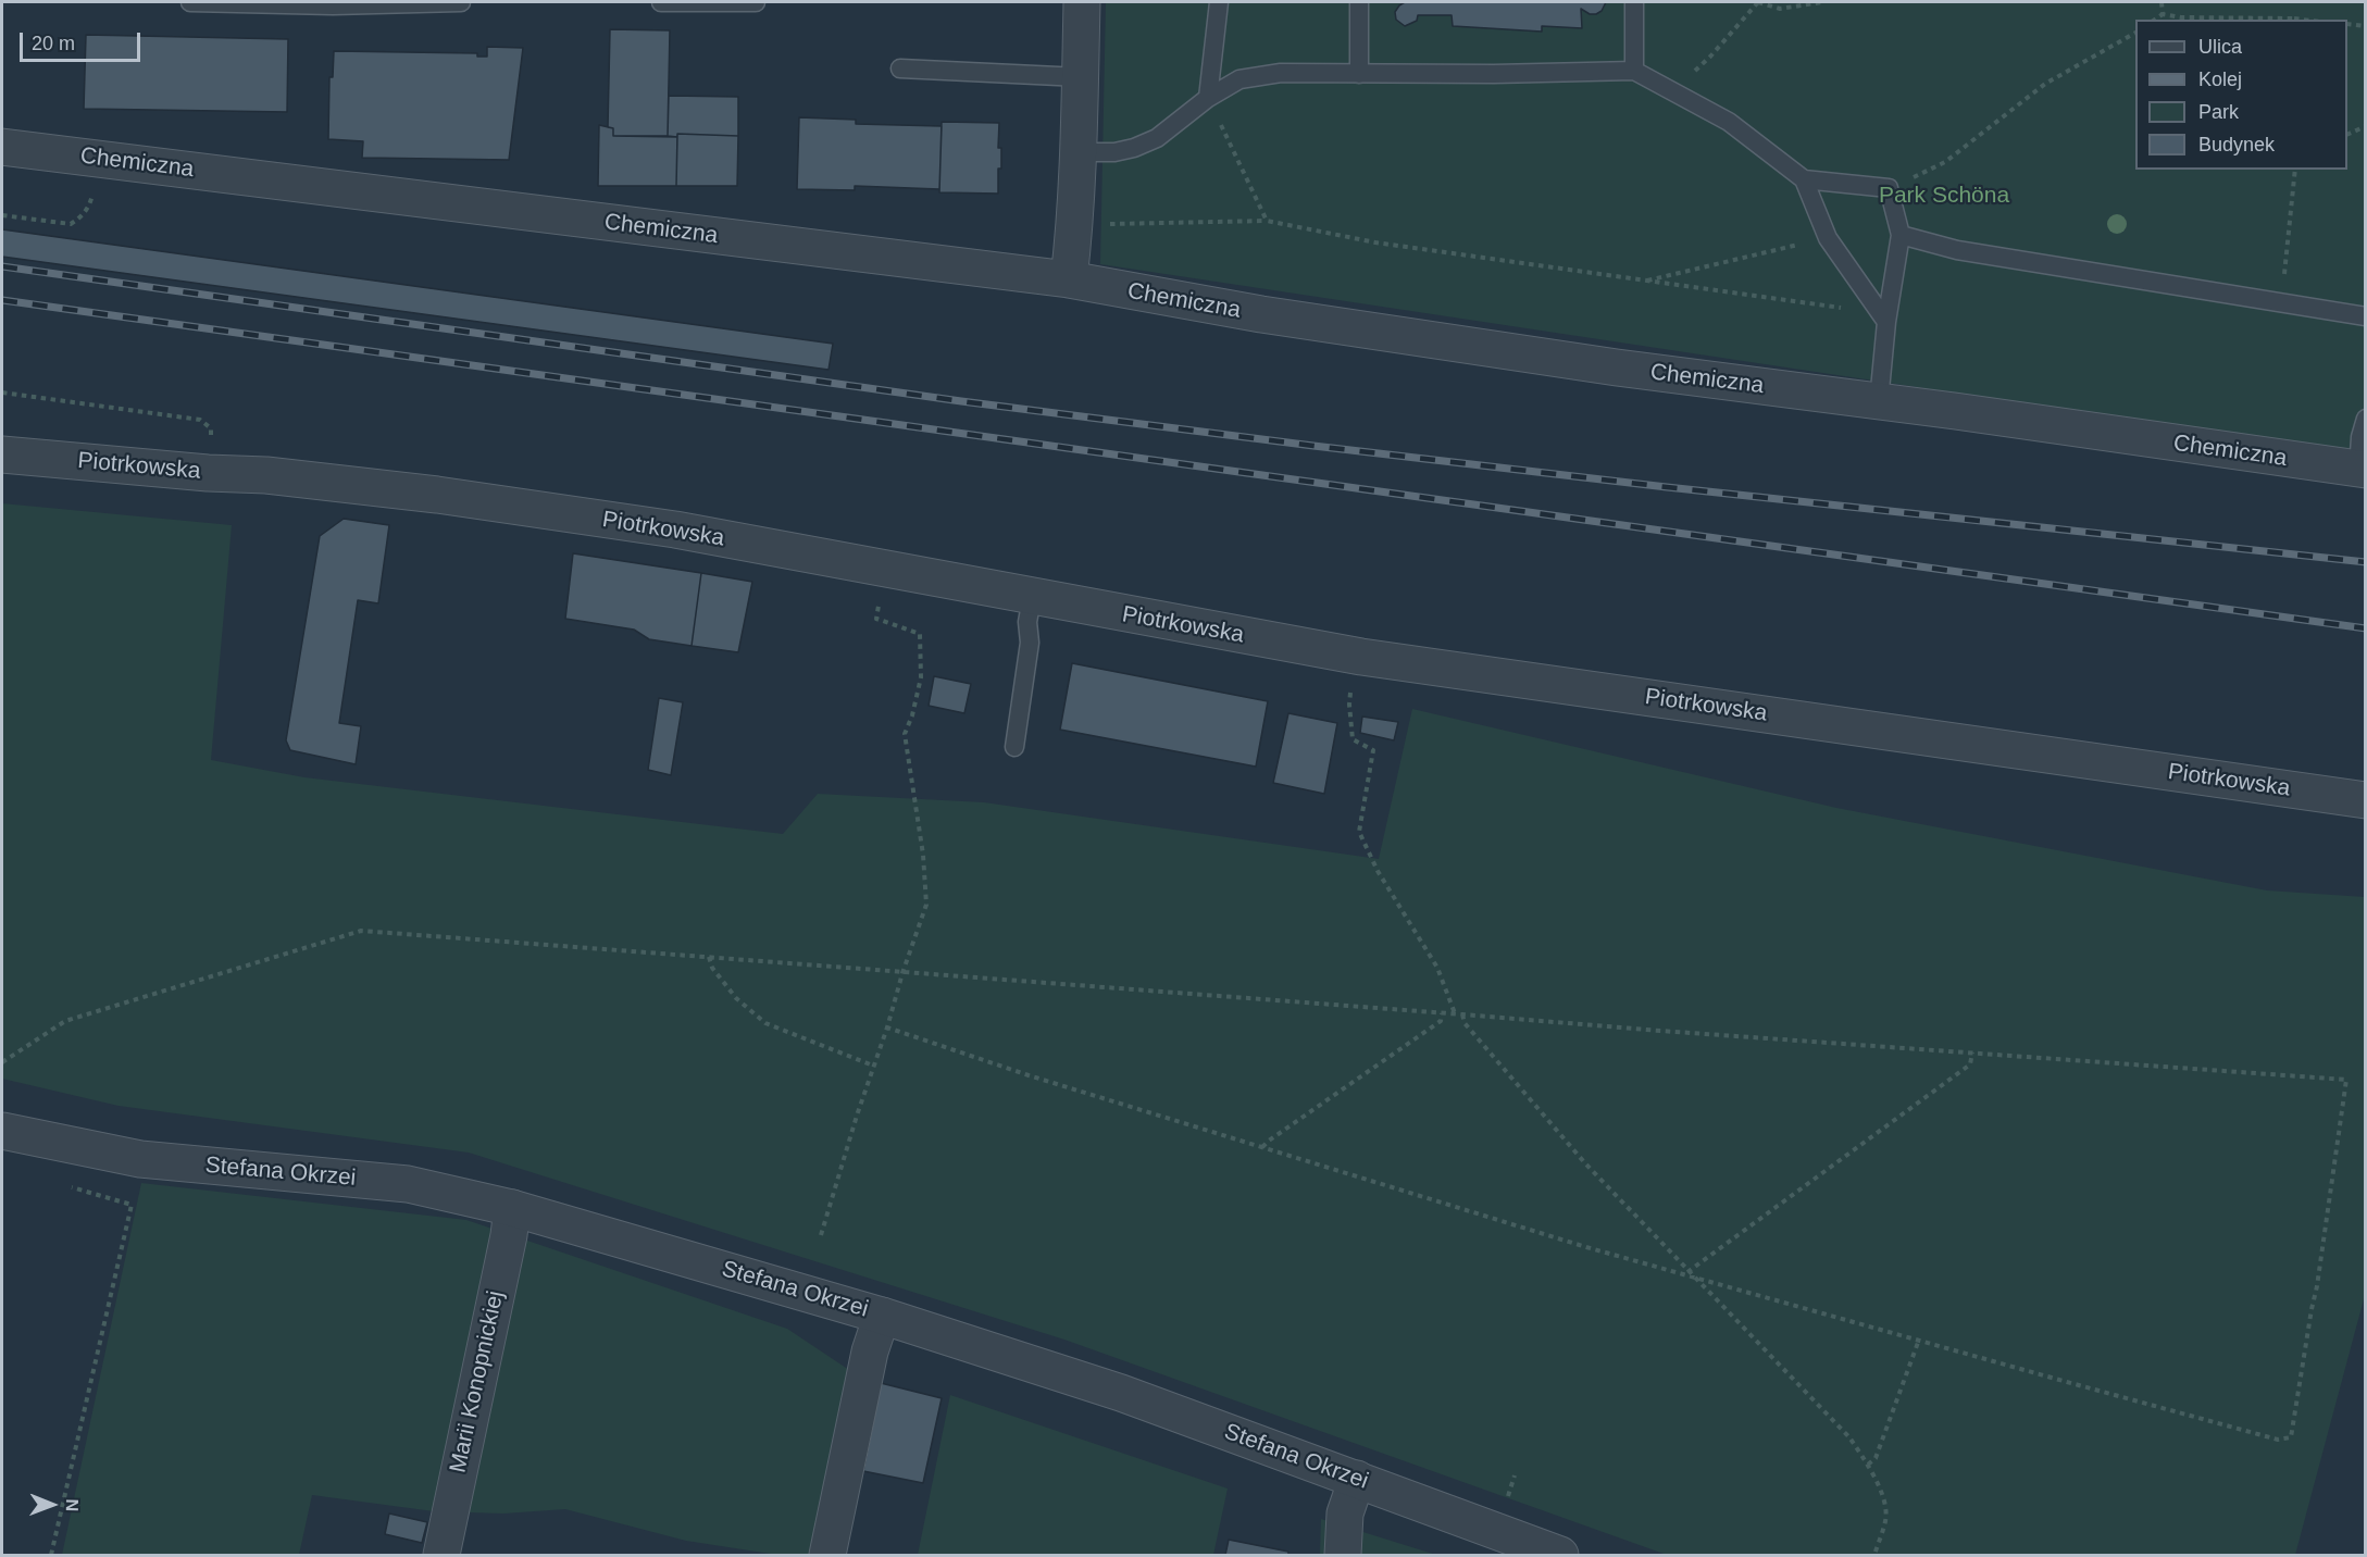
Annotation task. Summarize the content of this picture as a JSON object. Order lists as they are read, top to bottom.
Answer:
{
  "streets": {
    "street": [
      "Chemiczna",
      "Piotrkowska",
      "Stefana Okrzei",
      "Marii Konopnickiej"
    ]
  },
  "crossings": [
    ["Stefana Okrzei", "Marii Konopnickiej"]
  ],
  "parks": ["Park Schöna"],
  "legend": [
    "Ulica",
    "Kolej",
    "Park",
    "Budynek"
  ],
  "scale_bar": "20 m",
  "north": "right"
}
